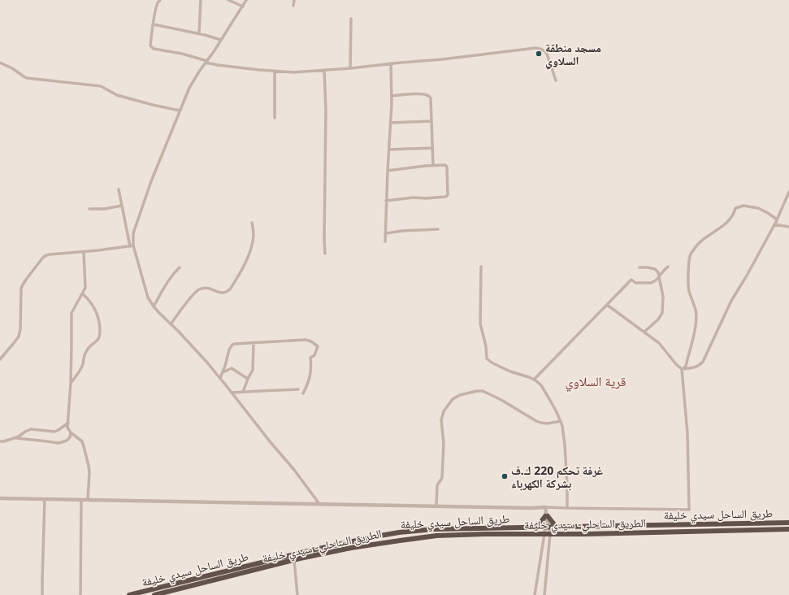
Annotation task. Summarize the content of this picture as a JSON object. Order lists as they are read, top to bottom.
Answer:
{
  "streets": {
    "highway": ["طريق الساحل سيدي خليفة", "الطريق الساحلي- سيدي خليفة"]
  },
  "districts": ["قرية السلاوي"],
  "places": ["مسجد منطقة السلاوي", "غرفة تحكم 220 ك.ف بشركة الكهرباء"]
}
